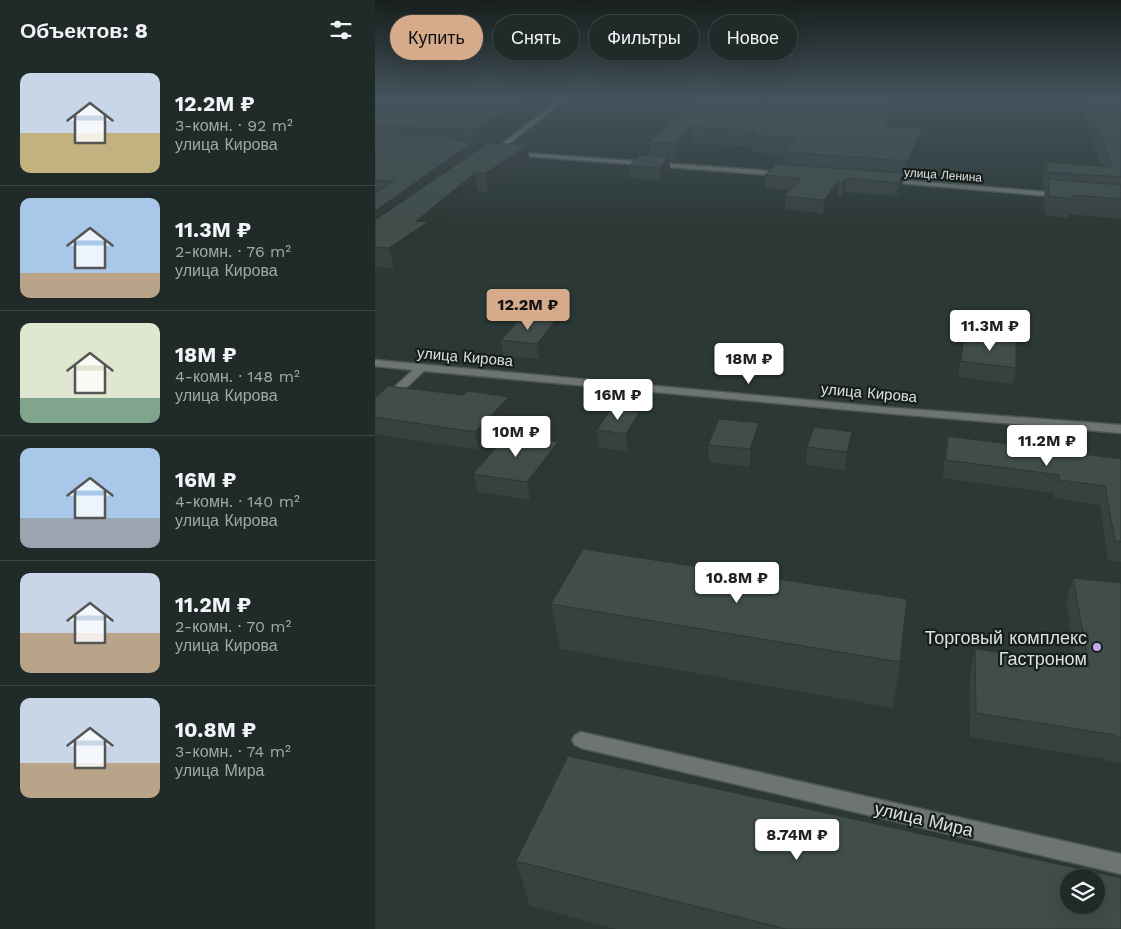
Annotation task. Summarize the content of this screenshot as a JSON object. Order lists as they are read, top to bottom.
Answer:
{
  "streets": {
    "street": ["улица Ленина", "улица Кирова", "улица Мира"]
  },
  "places": ["Торговый комплекс Гастроном"],
  "page": {
    "heading": "Объектов: 8",
    "chip": [
      "Купить",
      "Снять",
      "Фильтры",
      "Новое"
    ],
    "list": [
      {
        "name": "12.2M ₽",
        "note": "3-комн. · 92 m² · улица Кирова"
      },
      {
        "name": "11.3M ₽",
        "note": "2-комн. · 76 m² · улица Кирова"
      },
      {
        "name": "18M ₽",
        "note": "4-комн. · 148 m² · улица Кирова"
      },
      {
        "name": "16M ₽",
        "note": "4-комн. · 140 m² · улица Кирова"
      },
      {
        "name": "11.2M ₽",
        "note": "2-комн. · 70 m² · улица Кирова"
      },
      {
        "name": "10.8M ₽",
        "note": "3-комн. · 74 m² · улица Мира"
      }
    ],
    "price": [
      "12.2M ₽",
      "11.3M ₽",
      "18M ₽",
      "16M ₽",
      "10M ₽",
      "11.2M ₽",
      "10.8M ₽",
      "8.74M ₽"
    ]
  }
}
